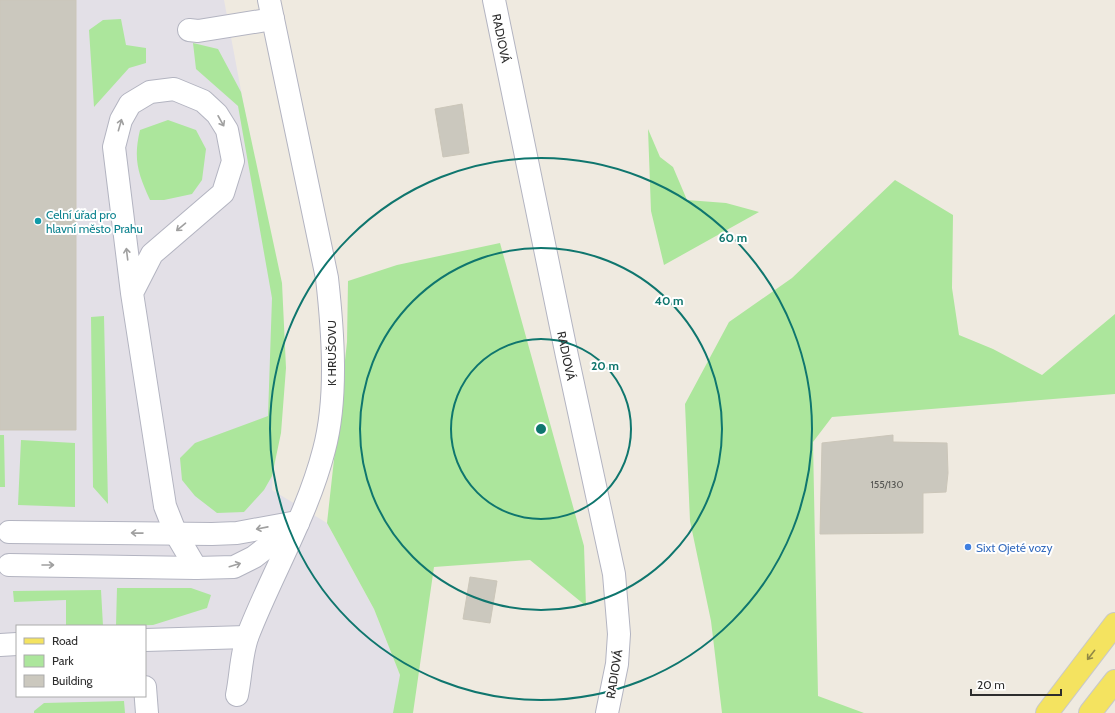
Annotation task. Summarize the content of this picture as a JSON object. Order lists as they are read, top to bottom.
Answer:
{
  "streets": {
    "street": ["RADIOVÁ", "K HRUŠOVU"]
  },
  "places": ["Celní úřad pro hlavní město Prahu", "Sixt Ojeté vozy"],
  "house_numbers": ["155/130"],
  "legend": ["Road", "Park", "Building"],
  "scale_bar": "20 m",
  "rings": ["60 m", "40 m", "20 m"]
}
